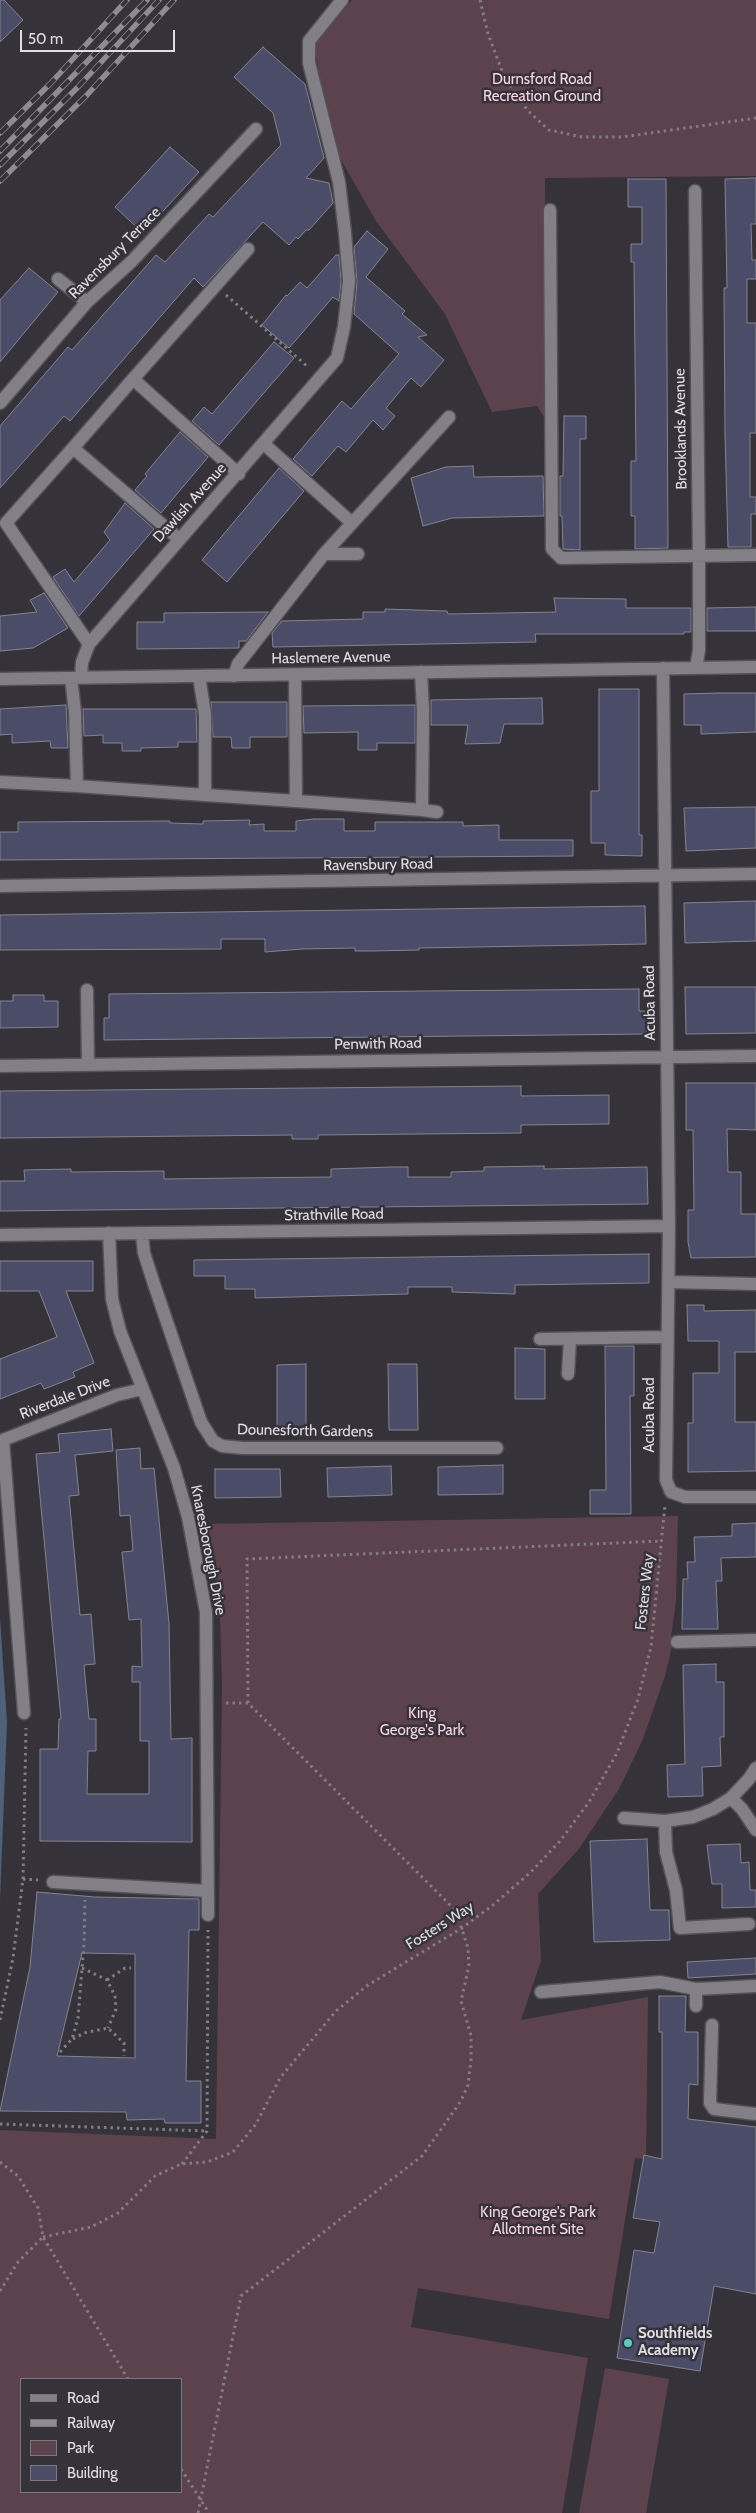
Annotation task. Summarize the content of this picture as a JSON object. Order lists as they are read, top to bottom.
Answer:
{
  "streets": {
    "street": [
      "Ravensbury Terrace",
      "Brooklands Avenue",
      "Dawlish Avenue",
      "Haslemere Avenue",
      "Ravensbury Road",
      "Acuba Road",
      "Penwith Road",
      "Strathville Road",
      "Riverdale Drive",
      "Dounesforth Gardens",
      "Knaresborough Drive"
    ],
    "path": ["Fosters Way"]
  },
  "crossings": [
    ["Brooklands Avenue", "Haslemere Avenue"],
    ["Dawlish Avenue", "Haslemere Avenue"],
    ["Haslemere Avenue", "Acuba Road"],
    ["Ravensbury Road", "Acuba Road"],
    ["Acuba Road", "Penwith Road"],
    ["Acuba Road", "Strathville Road"],
    ["Acuba Road", "Fosters Way"],
    ["Strathville Road", "Dounesforth Gardens"],
    ["Strathville Road", "Knaresborough Drive"],
    ["Riverdale Drive", "Knaresborough Drive"]
  ],
  "parks": ["Durnsford Road Recreation Ground", "King George's Park", "King George's Park Allotment Site"],
  "places": ["Southfields Academy"],
  "legend": [
    "Road",
    "Railway",
    "Park",
    "Building"
  ],
  "scale_bar": "50 m"
}
